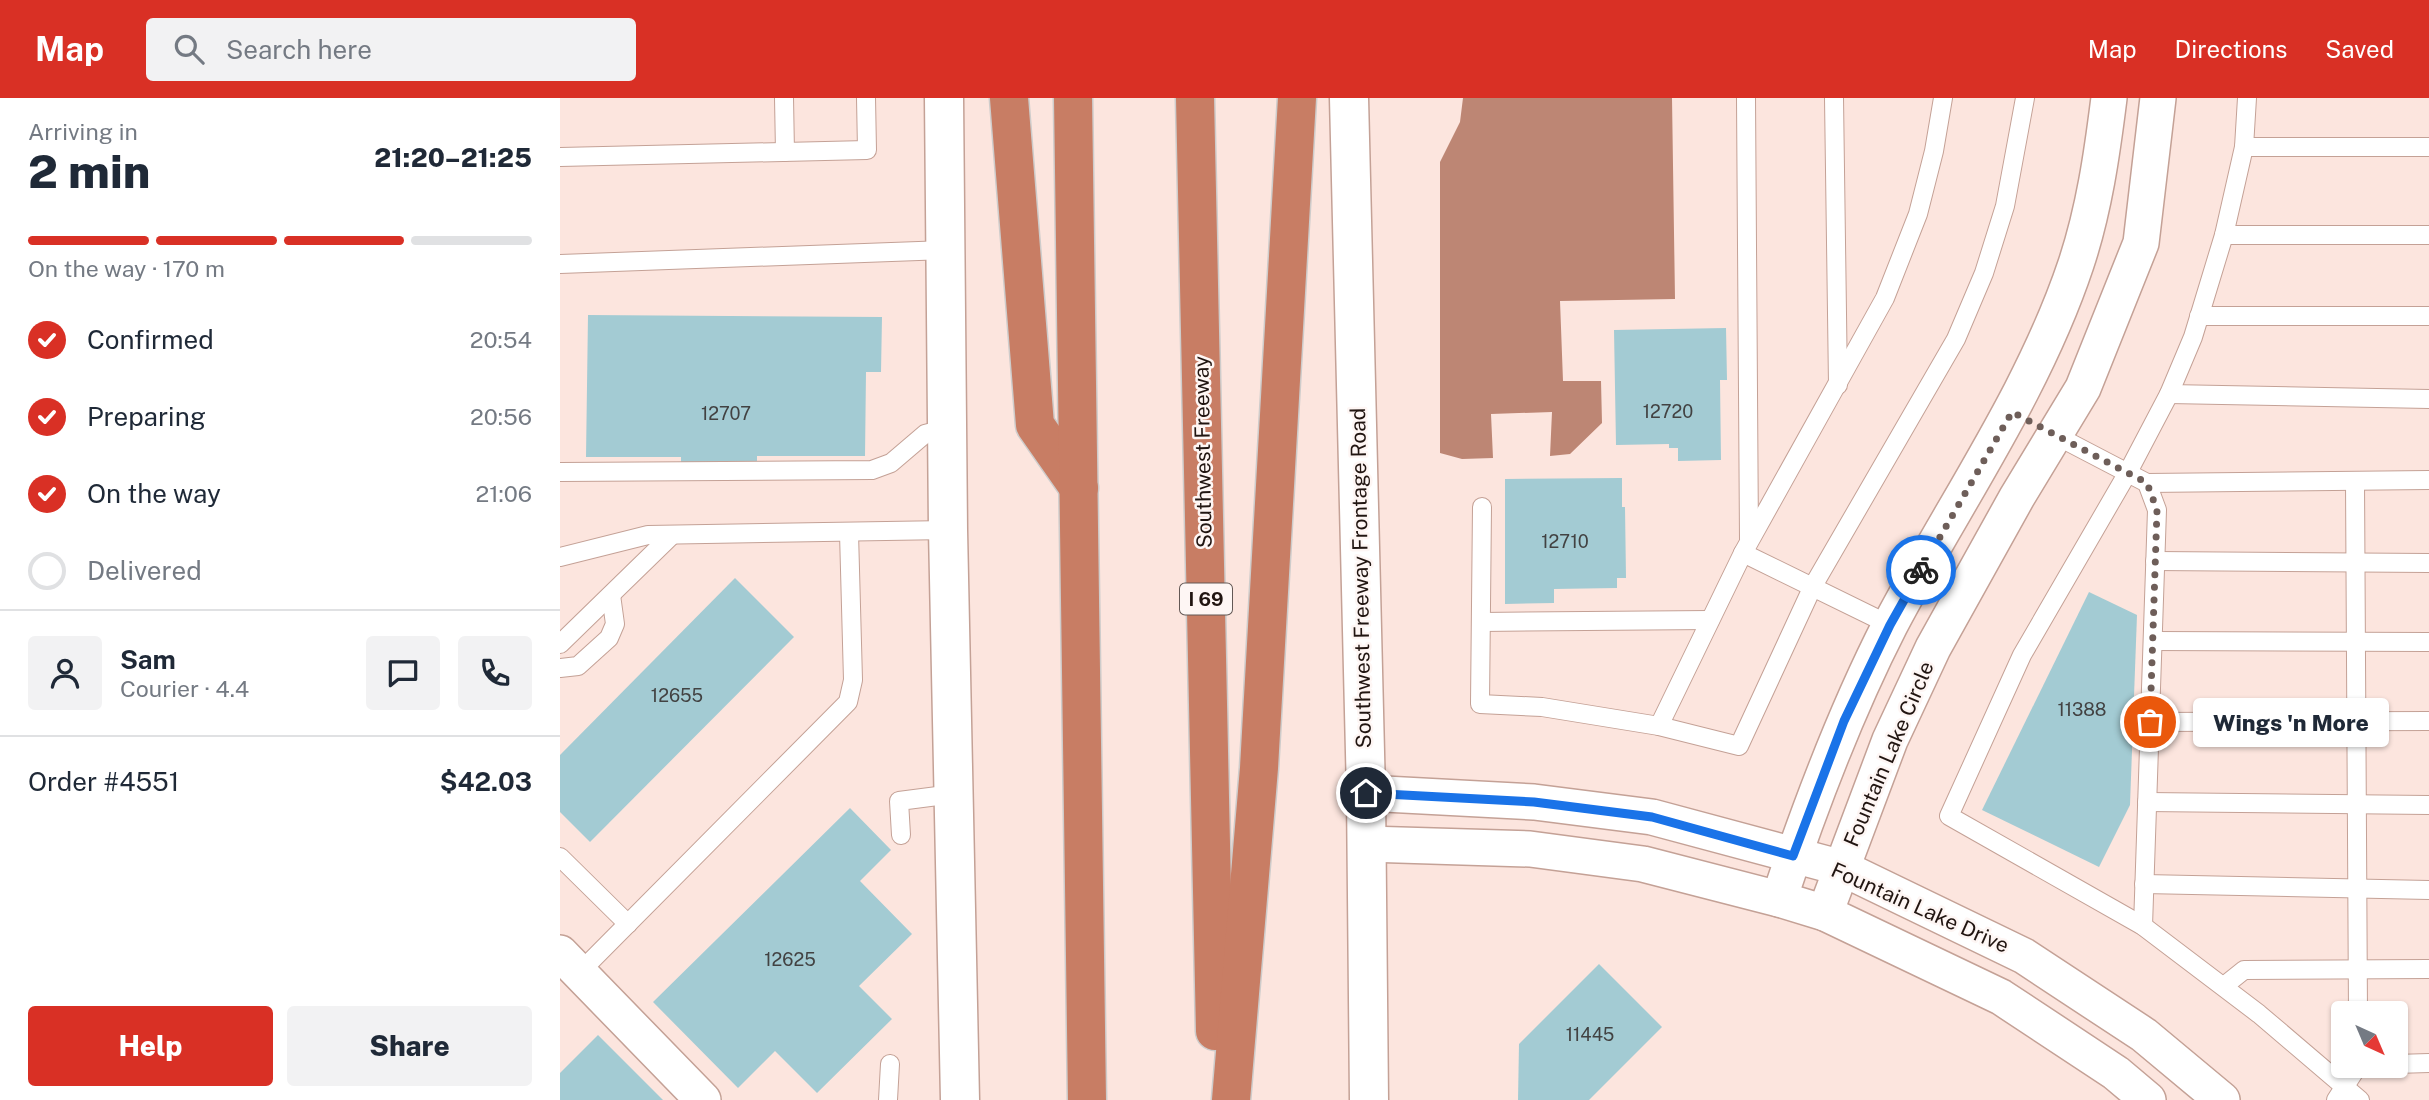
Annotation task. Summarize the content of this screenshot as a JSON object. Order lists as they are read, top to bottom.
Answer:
{
  "streets": {
    "highway": ["Southwest Freeway", "I 69"],
    "main road": ["Southwest Freeway Frontage Road"],
    "street": ["Fountain Lake Circle", "Fountain Lake Drive"]
  },
  "crossings": [
    ["Southwest Freeway Frontage Road", "Fountain Lake Drive"],
    ["Fountain Lake Circle", "Fountain Lake Drive"]
  ],
  "places": ["Wings 'n More"],
  "house_numbers": [
    "12720",
    "12707",
    "12710",
    "12655",
    "11388",
    "12625",
    "11445"
  ],
  "north": "bottom right",
  "page": {
    "header": "Map",
    "search": "Search here",
    "nav": ["Map", "Directions", "Saved"],
    "heading": ["2 min", "Arriving in", "21:20–21:25"],
    "panel": [
      "Sam",
      "Courier · 4.4",
      "Order #4551",
      "$42.03"
    ],
    "bar": "On the way · 170 m",
    "list": [
      ["Confirmed", "20:54"],
      ["Preparing", "20:56"],
      ["On the way", "21:06"],
      "Delivered"
    ],
    "bubble": "Wings 'n More",
    "buttons": ["Help", "Share"]
  }
}
